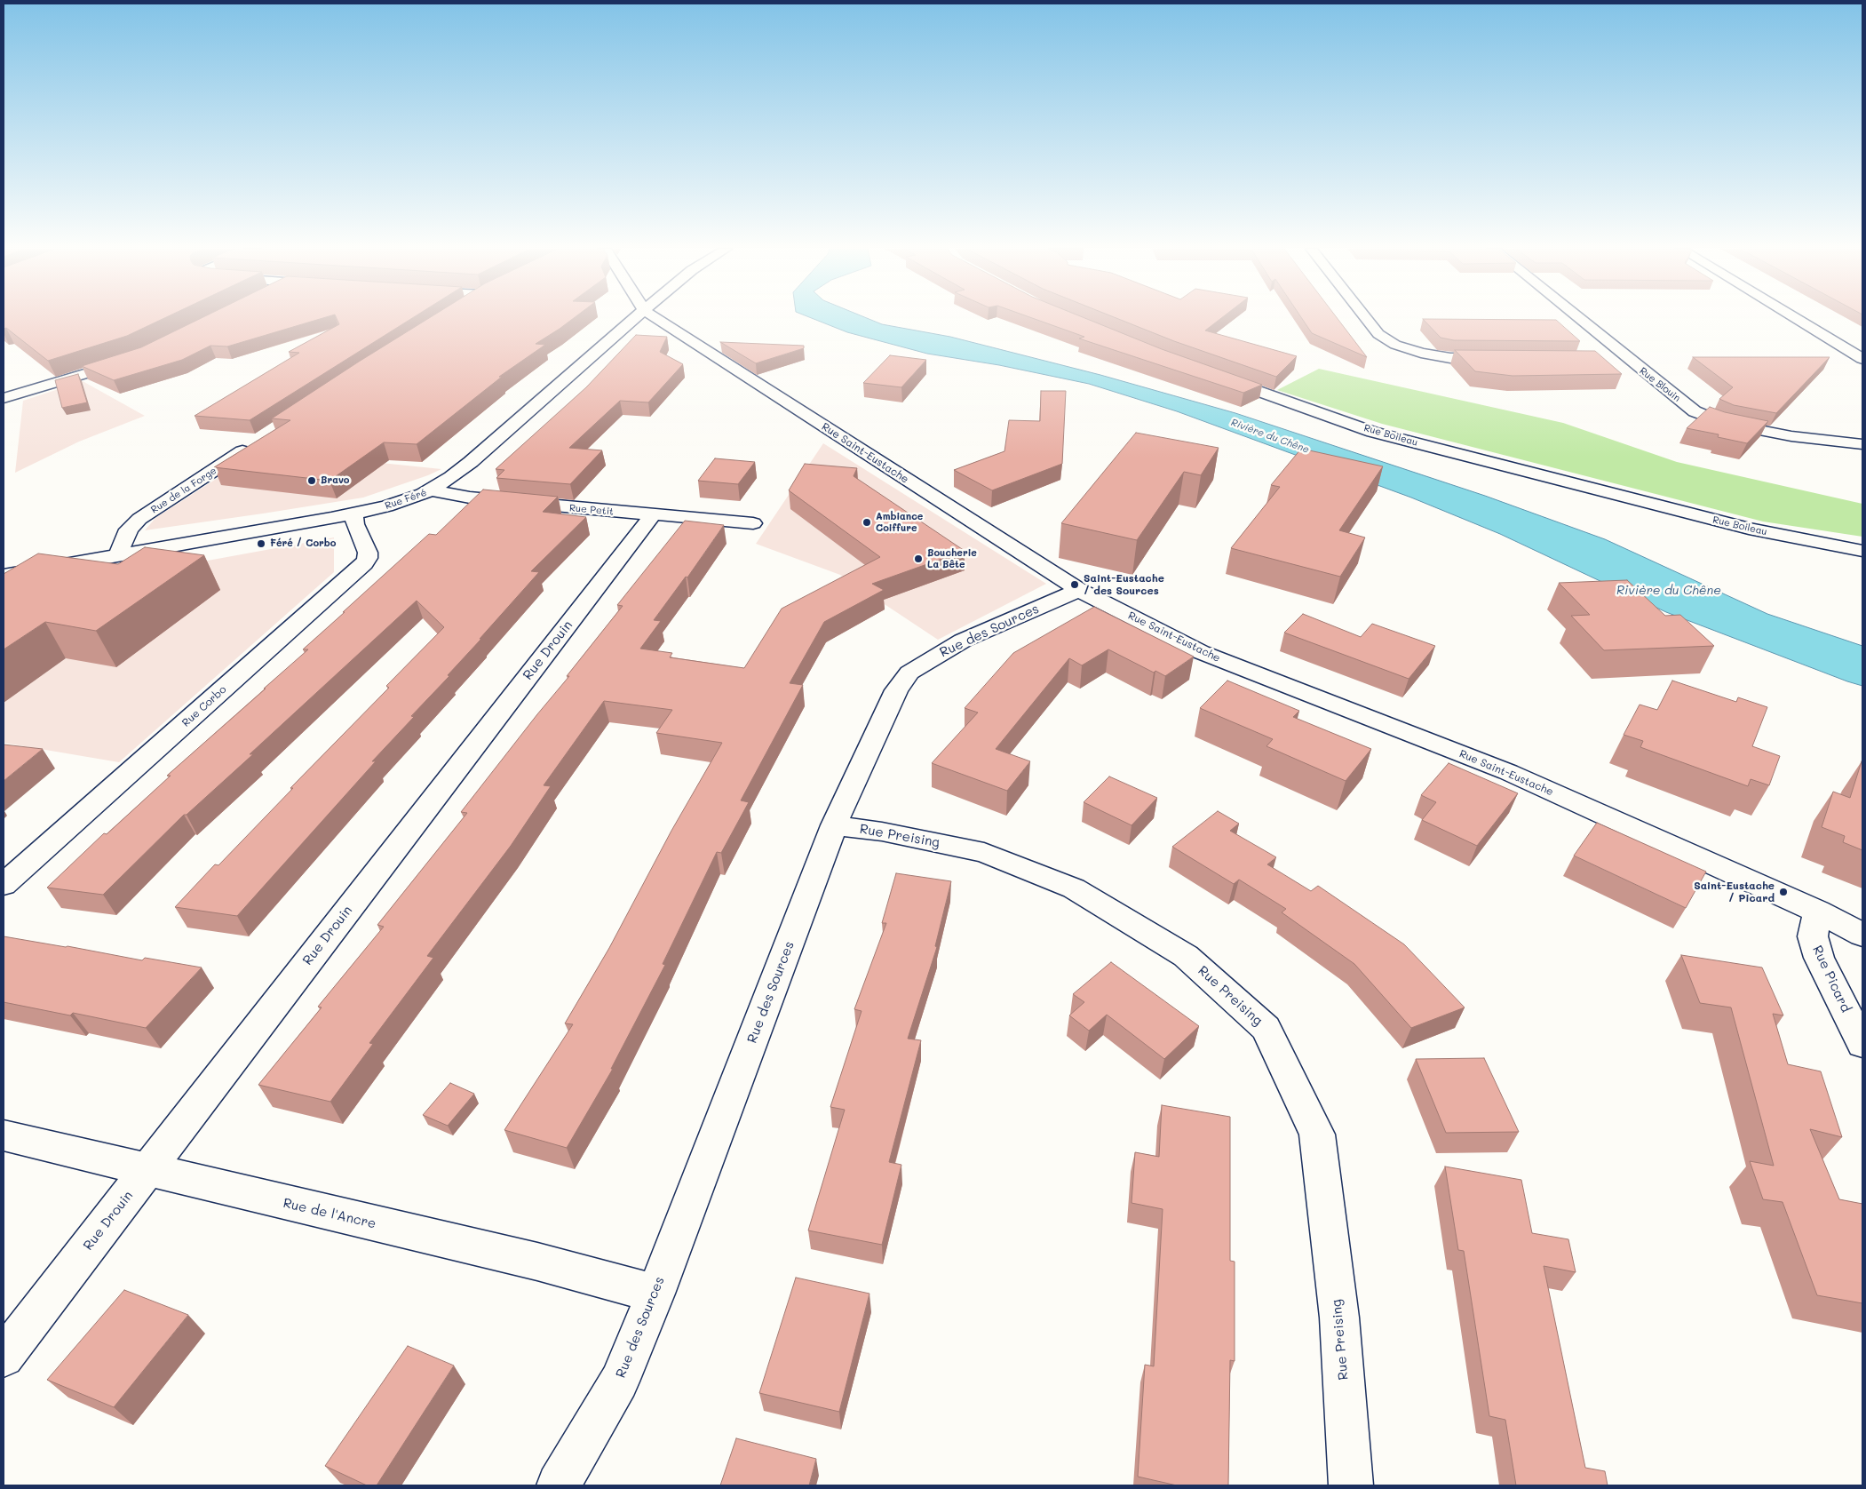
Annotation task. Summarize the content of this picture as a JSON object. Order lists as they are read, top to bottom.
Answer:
{
  "streets": {
    "street": [
      "Rue Blouin",
      "Rue Boileau",
      "Rue Saint-Eustache",
      "Rue de la Forge",
      "Rue Féré",
      "Rue Petit",
      "Rue des Sources",
      "Rue Drouin",
      "Rue Corbo",
      "Rue Preising",
      "Rue Picard",
      "Rue de l'Ancre"
    ]
  },
  "crossings": [
    ["Rue Saint-Eustache", "Rue des Sources"],
    ["Rue Saint-Eustache", "Rue Picard"],
    ["Rue de la Forge", "Rue Féré"],
    ["Rue Féré", "Rue Petit"],
    ["Rue Féré", "Rue Corbo"],
    ["Rue Petit", "Rue Drouin"],
    ["Rue des Sources", "Rue Preising"],
    ["Rue des Sources", "Rue de l'Ancre"],
    ["Rue Drouin", "Rue de l'Ancre"]
  ],
  "water": ["Rivière du Chêne"],
  "places": [
    "Bravo",
    "Ambiance Coiffure",
    "Féré / Corbo",
    "Boucherie La Bête",
    "Saint-Eustache / des Sources",
    "Saint-Eustache / Picard"
  ]
}
